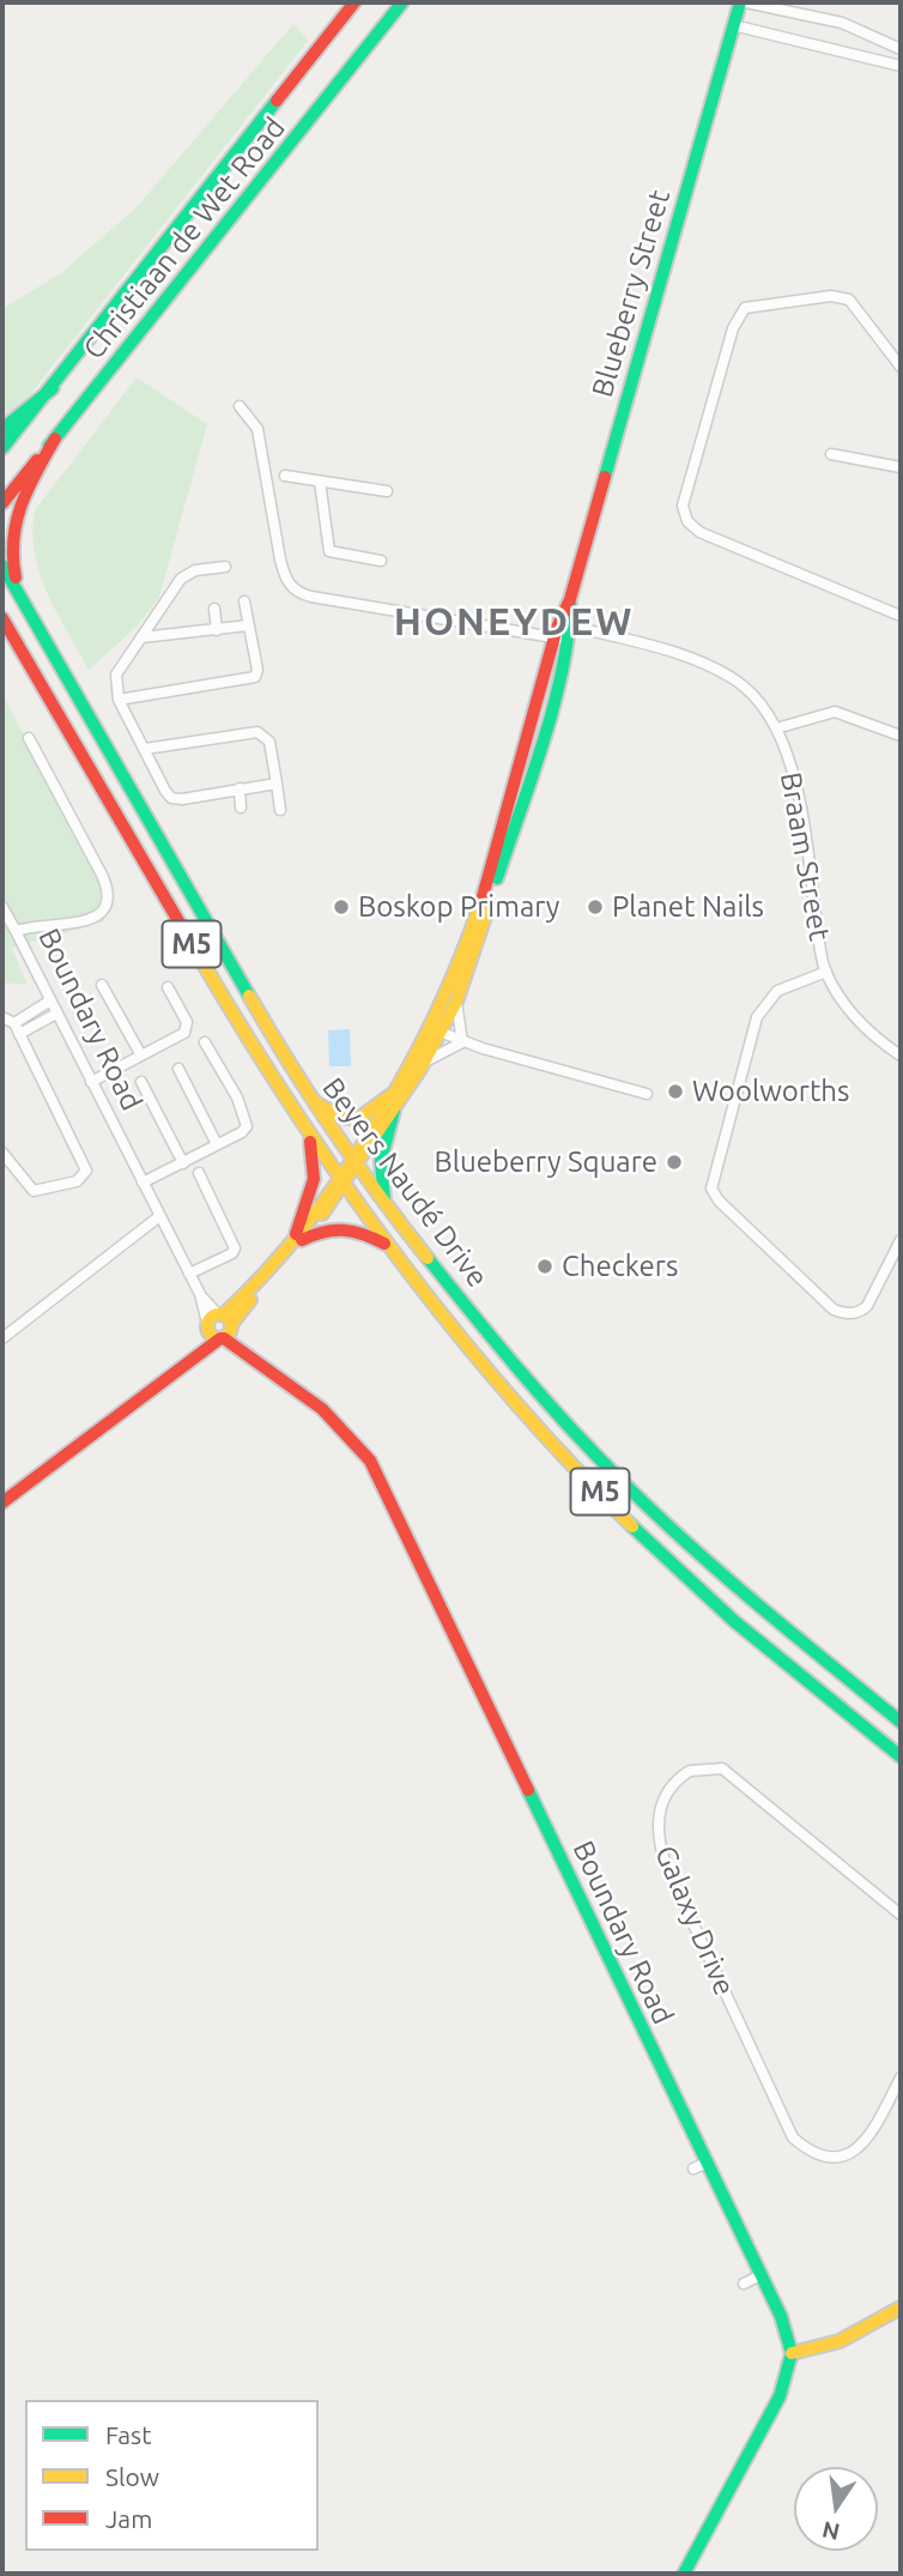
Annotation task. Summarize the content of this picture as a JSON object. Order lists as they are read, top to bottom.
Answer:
{
  "streets": {
    "main road": [
      "Christiaan de Wet Road",
      "Blueberry Street",
      "M5",
      "Boundary Road",
      "Beyers Naudé Drive"
    ],
    "street": ["Braam Street", "Galaxy Drive"]
  },
  "crossings": [
    ["Blueberry Street", "Braam Street"],
    ["Blueberry Street", "Beyers Naudé Drive"]
  ],
  "districts": ["HONEYDEW"],
  "places": [
    "Boskop Primary",
    "Planet Nails",
    "Woolworths",
    "Blueberry Square",
    "Checkers"
  ],
  "legend": ["Fast", "Slow", "Jam"],
  "north": "bottom"
}
